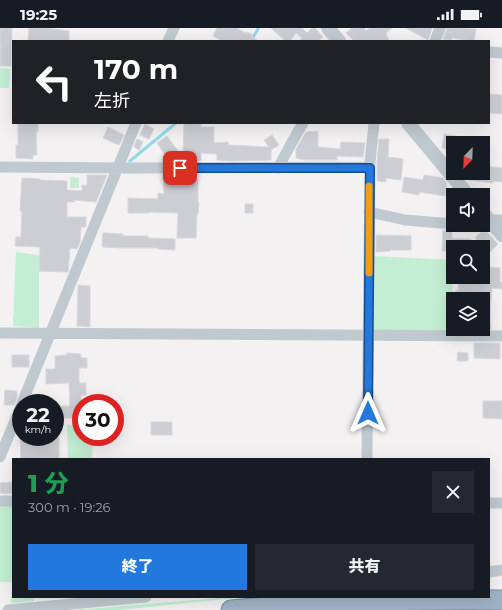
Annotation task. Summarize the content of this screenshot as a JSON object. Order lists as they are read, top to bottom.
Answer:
{
  "north": "bottom left",
  "page": {
    "status": "19:25",
    "turn": ["170 m", "左折"],
    "speed": "22 km/h",
    "limit": "30",
    "heading": ["1 分", "300 m · 19:26"],
    "buttons": ["終了", "共有"]
  }
}
